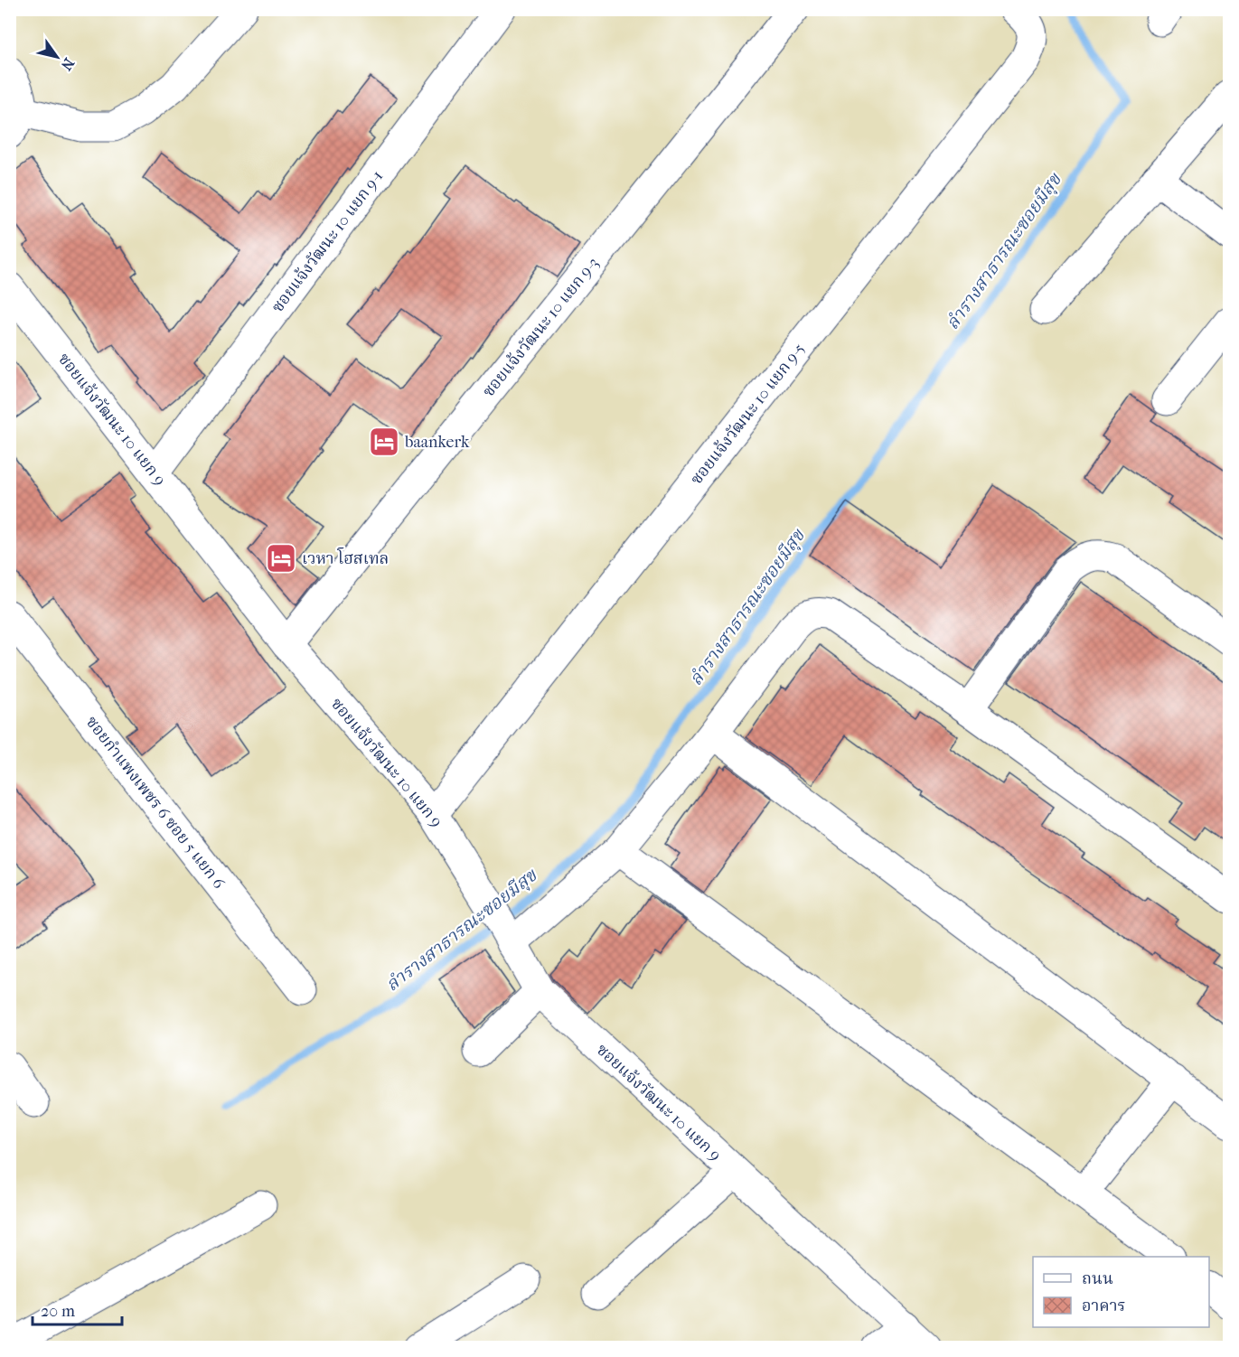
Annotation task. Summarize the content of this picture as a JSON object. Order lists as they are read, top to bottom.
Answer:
{
  "streets": {
    "street": [
      "ซอยแจ้งวัฒนะ 10 แยก 9-1",
      "ซอยแจ้งวัฒนะ 10 แยก 9-3",
      "ซอยแจ้งวัฒนะ 10 แยก 9-5",
      "ซอยแจ้งวัฒนะ 10 แยก 9",
      "ซอยกำแพงเพชร 6 ซอย 5 แยก 6"
    ]
  },
  "crossings": [
    ["ซอยแจ้งวัฒนะ 10 แยก 9-1", "ซอยแจ้งวัฒนะ 10 แยก 9"],
    ["ซอยแจ้งวัฒนะ 10 แยก 9-3", "ซอยแจ้งวัฒนะ 10 แยก 9"],
    ["ซอยแจ้งวัฒนะ 10 แยก 9-5", "ซอยแจ้งวัฒนะ 10 แยก 9"]
  ],
  "water": ["ลำรางสาธารณะซอยมีสุข"],
  "places": {
    "hotel": ["baankerk", "เวหา โฮสเทล"]
  },
  "legend": ["ถนน", "อาคาร"],
  "scale_bar": "20 m",
  "north": "bottom right"
}
